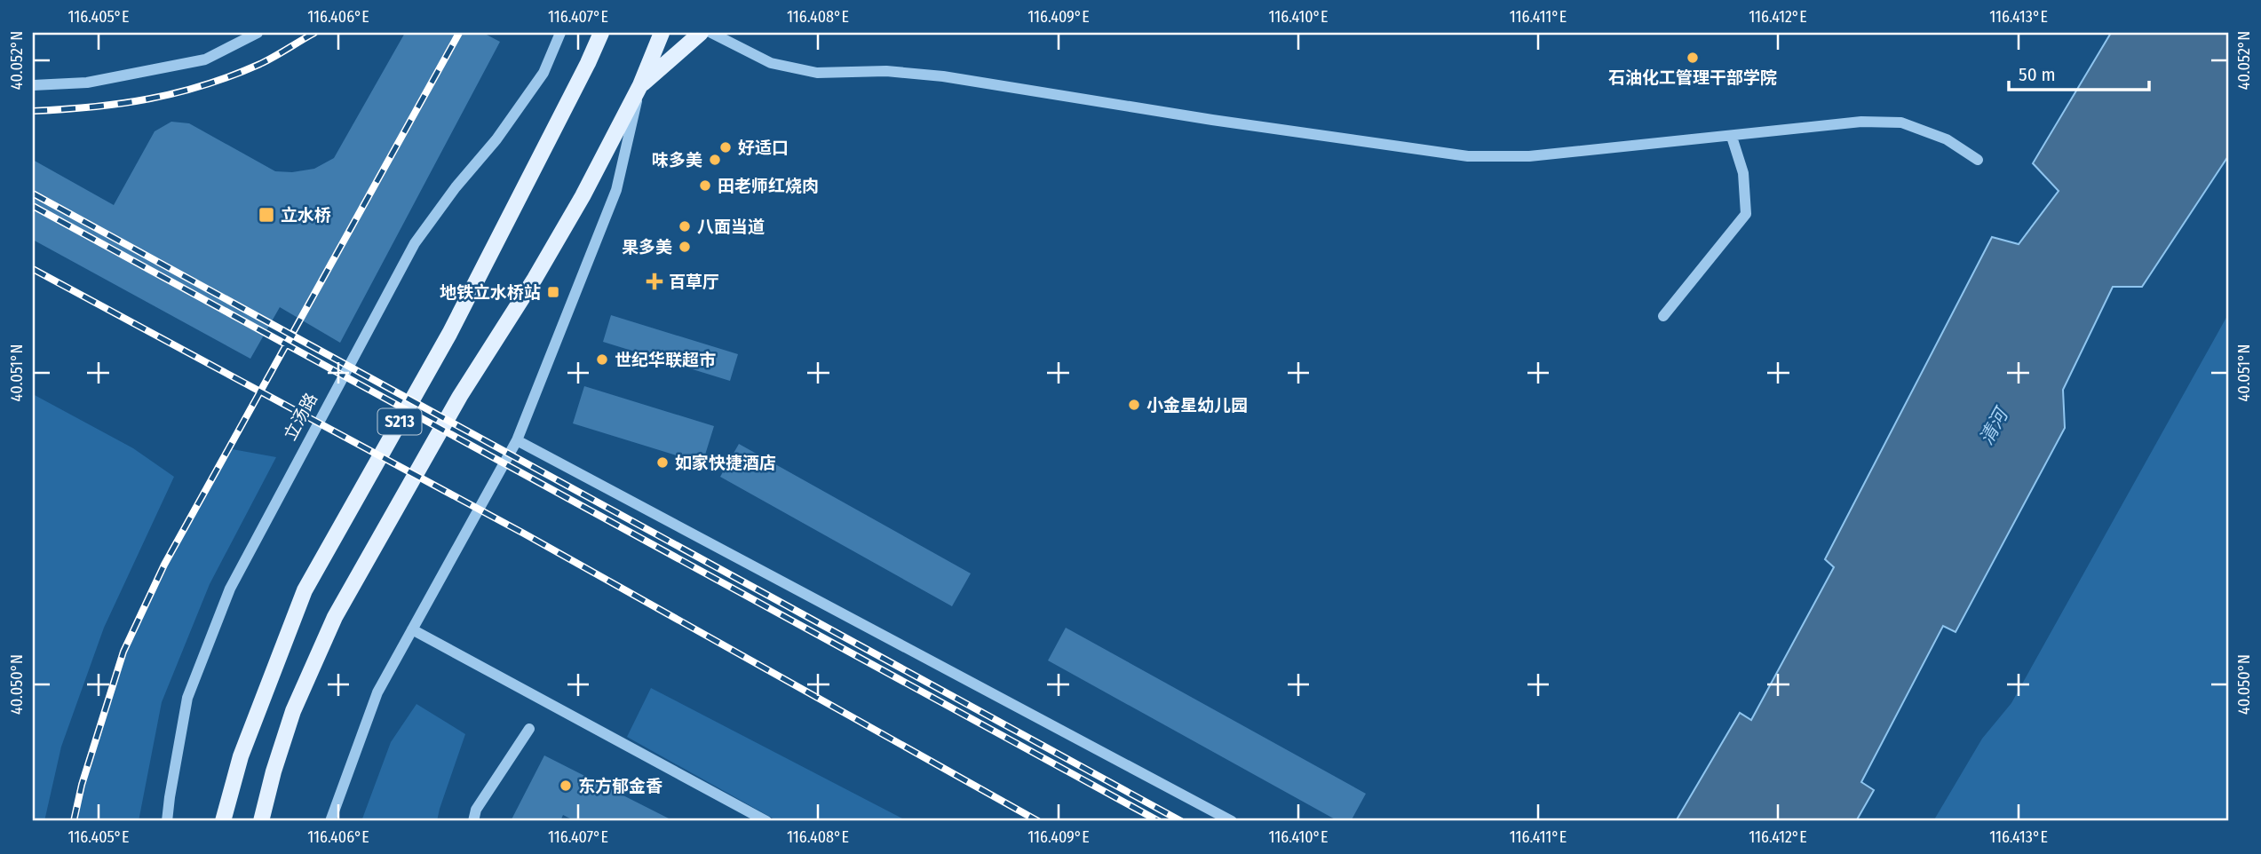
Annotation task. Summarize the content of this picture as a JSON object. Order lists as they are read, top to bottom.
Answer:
{
  "streets": {
    "main road": ["S213"],
    "street": ["立汤路"]
  },
  "water": ["清河"],
  "places": {
    "other": [
      "石油化工管理干部学院",
      "好适口",
      "味多美",
      "田老师红烧肉",
      "八面当道",
      "果多美",
      "世纪华联超市",
      "小金星幼儿园",
      "如家快捷酒店",
      "东方郁金香"
    ],
    "transit": ["立水桥", "地铁立水桥站"],
    "health": ["百草厅"]
  },
  "scale_bar": "50 m",
  "coordinates": [
    "116.405°E",
    "116.406°E",
    "116.407°E",
    "116.408°E",
    "116.409°E",
    "116.410°E",
    "116.411°E",
    "116.412°E",
    "116.413°E",
    "40.052°N",
    "40.051°N",
    "40.050°N"
  ]
}
